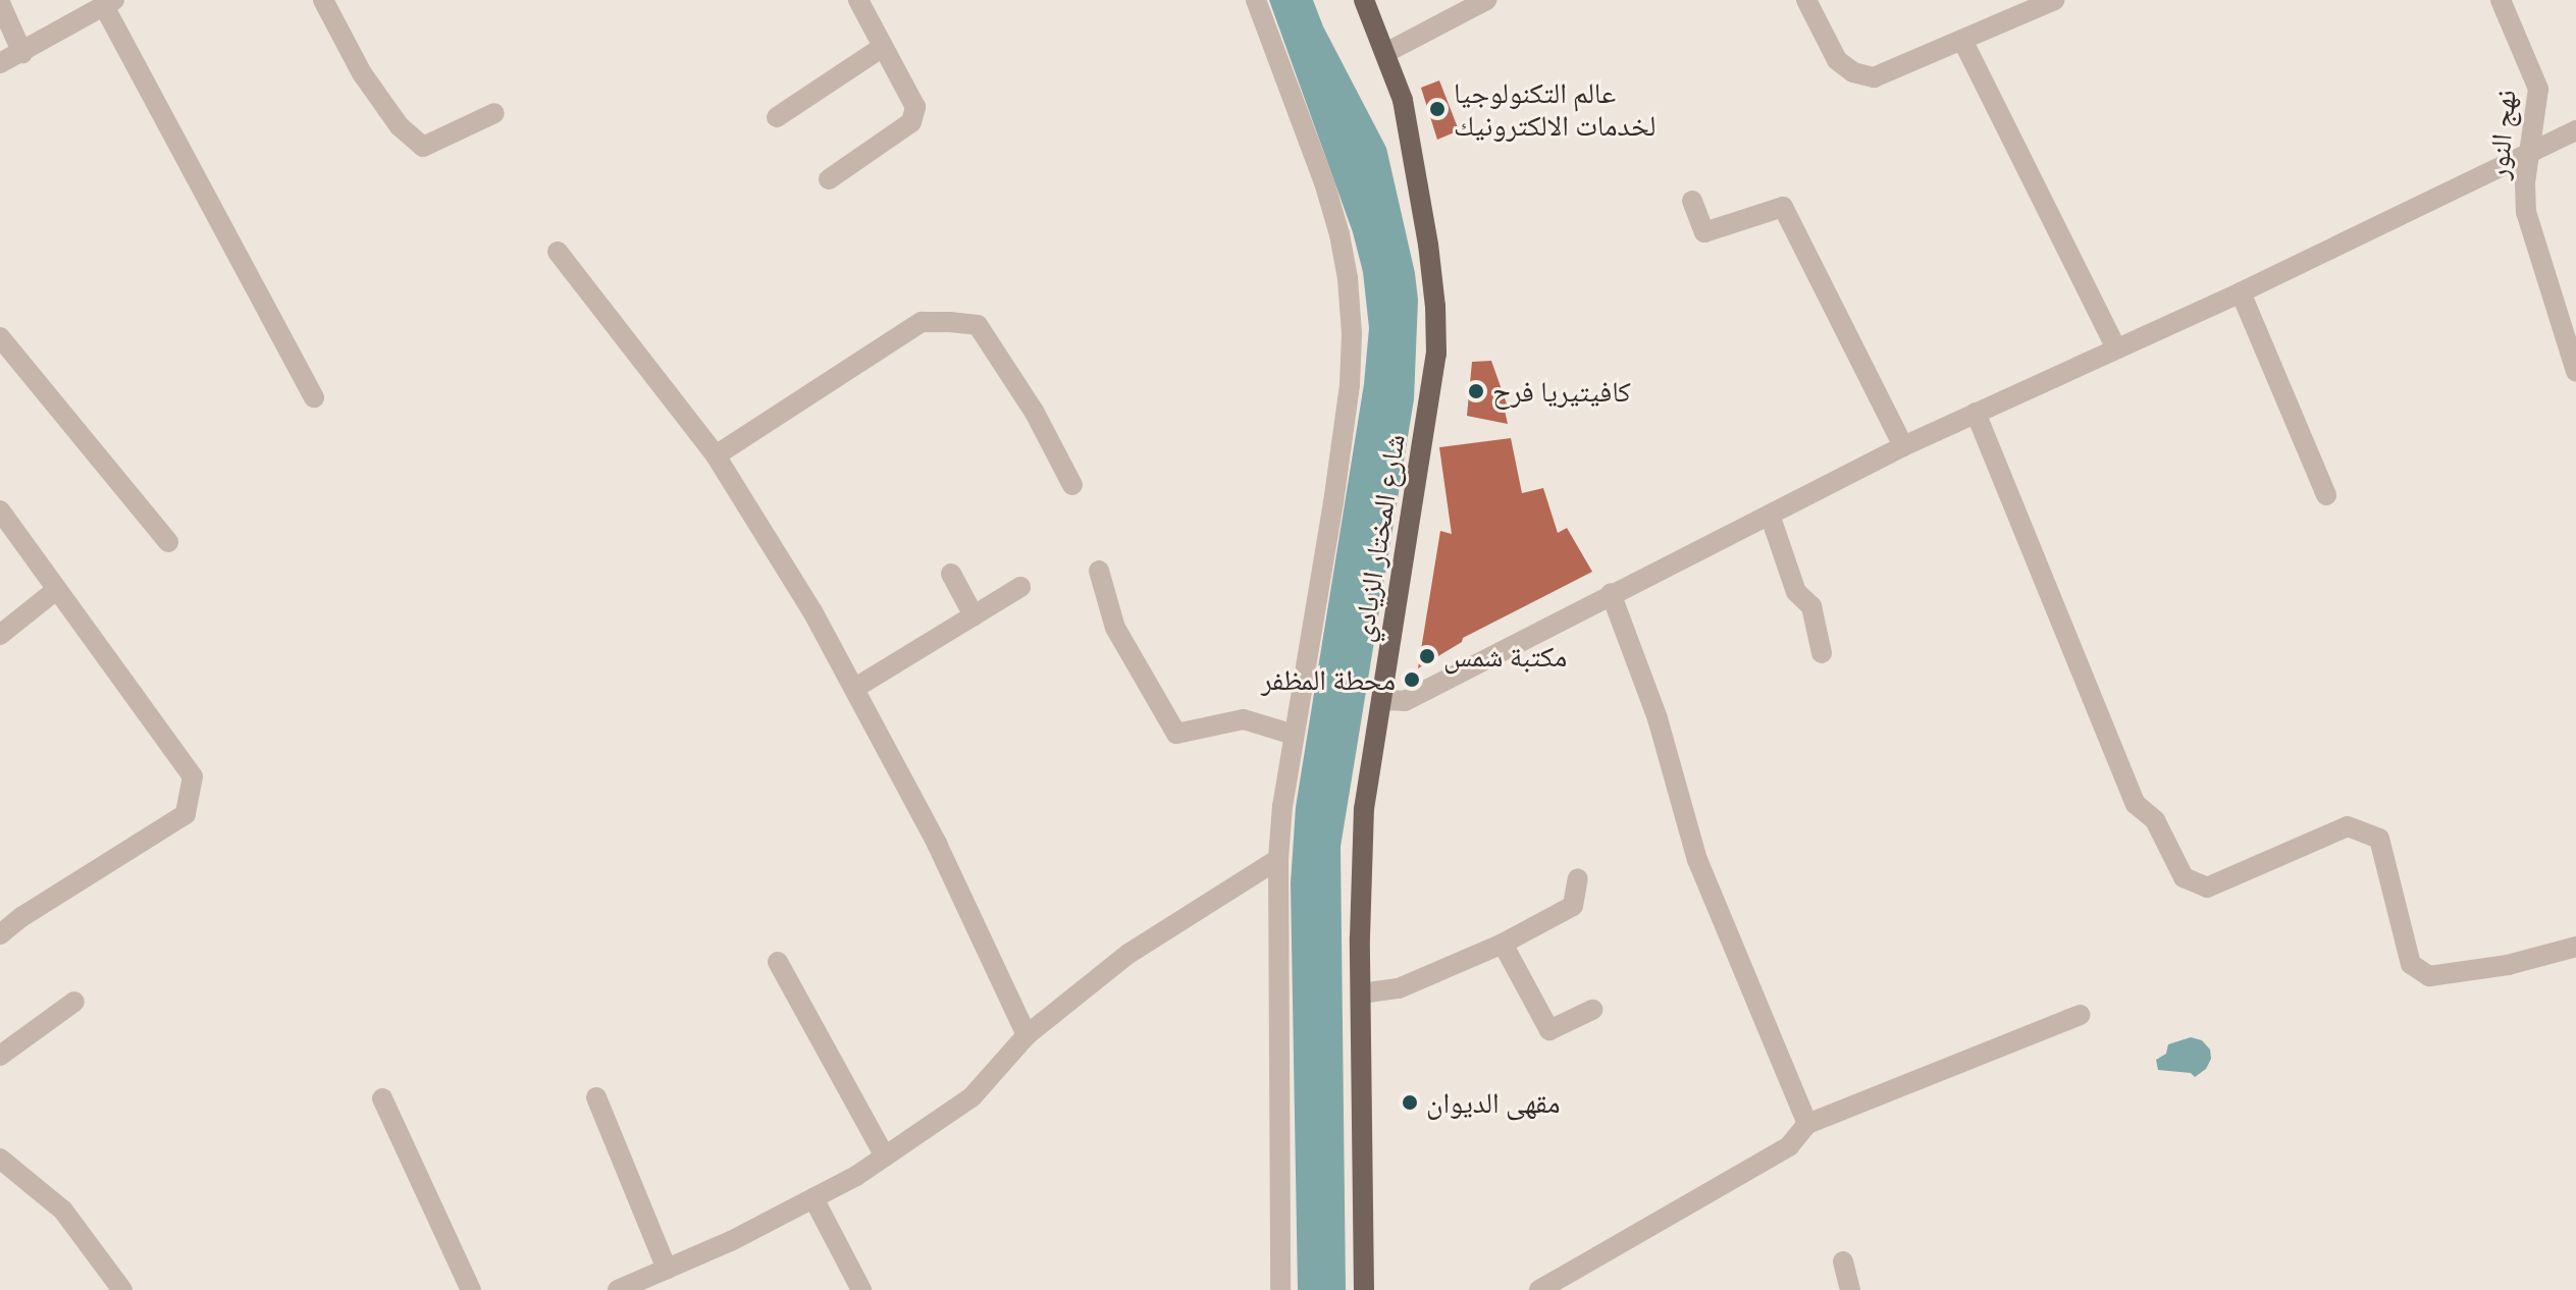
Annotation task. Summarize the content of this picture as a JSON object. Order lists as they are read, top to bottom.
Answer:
{
  "streets": {
    "main road": ["شارع المختار الزيادي"],
    "street": ["نهج النور"]
  },
  "places": [
    "عالم التكنولوجيا لخدمات الالكترونيك",
    "كافيتيريا فرح",
    "مكتبة شمس",
    "محطة المظفر",
    "مقهى الديوان"
  ]
}
